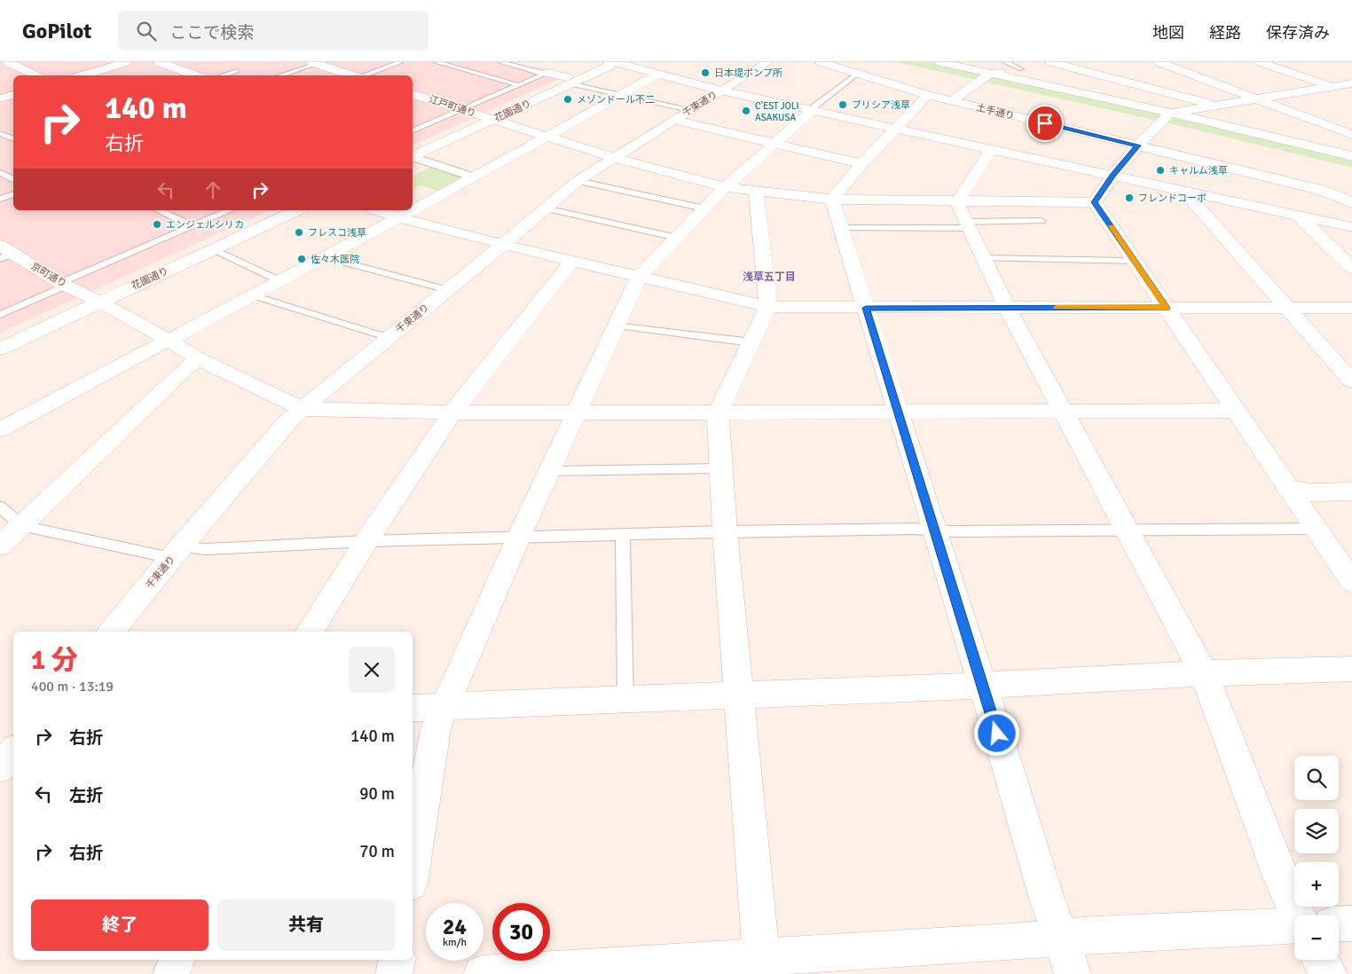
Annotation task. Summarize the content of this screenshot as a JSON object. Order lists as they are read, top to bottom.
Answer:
{
  "streets": {
    "street": [
      "千束通り",
      "江戸町通り",
      "花園通り",
      "土手通り",
      "京町通り"
    ]
  },
  "crossings": [
    ["千束通り", "江戸町通り"],
    ["千束通り", "京町通り"],
    ["江戸町通り", "花園通り"],
    ["花園通り", "京町通り"]
  ],
  "districts": ["浅草五丁目"],
  "places": [
    "日本堤ポンプ所",
    "メゾンドール不二",
    "ブリシア浅草",
    "C'EST JOLI ASAKUSA",
    "キャルム浅草",
    "フレンドコーポ",
    "エンジェルシリカ",
    "フレスコ浅草",
    "佐々木医院"
  ],
  "page": {
    "header": "GoPilot",
    "search": "ここで検索",
    "nav": ["地図", "経路", "保存済み"],
    "turn": ["140 m", "右折"],
    "heading": ["1 分", "400 m · 13:19"],
    "list": [
      {
        "name": "右折",
        "value": "140 m"
      },
      {
        "name": "左折",
        "value": "90 m"
      },
      {
        "name": "右折",
        "value": "70 m"
      }
    ],
    "map_buttons": ["+", "−"],
    "buttons": ["終了", "共有"],
    "speed": "24 km/h",
    "limit": "30"
  }
}
